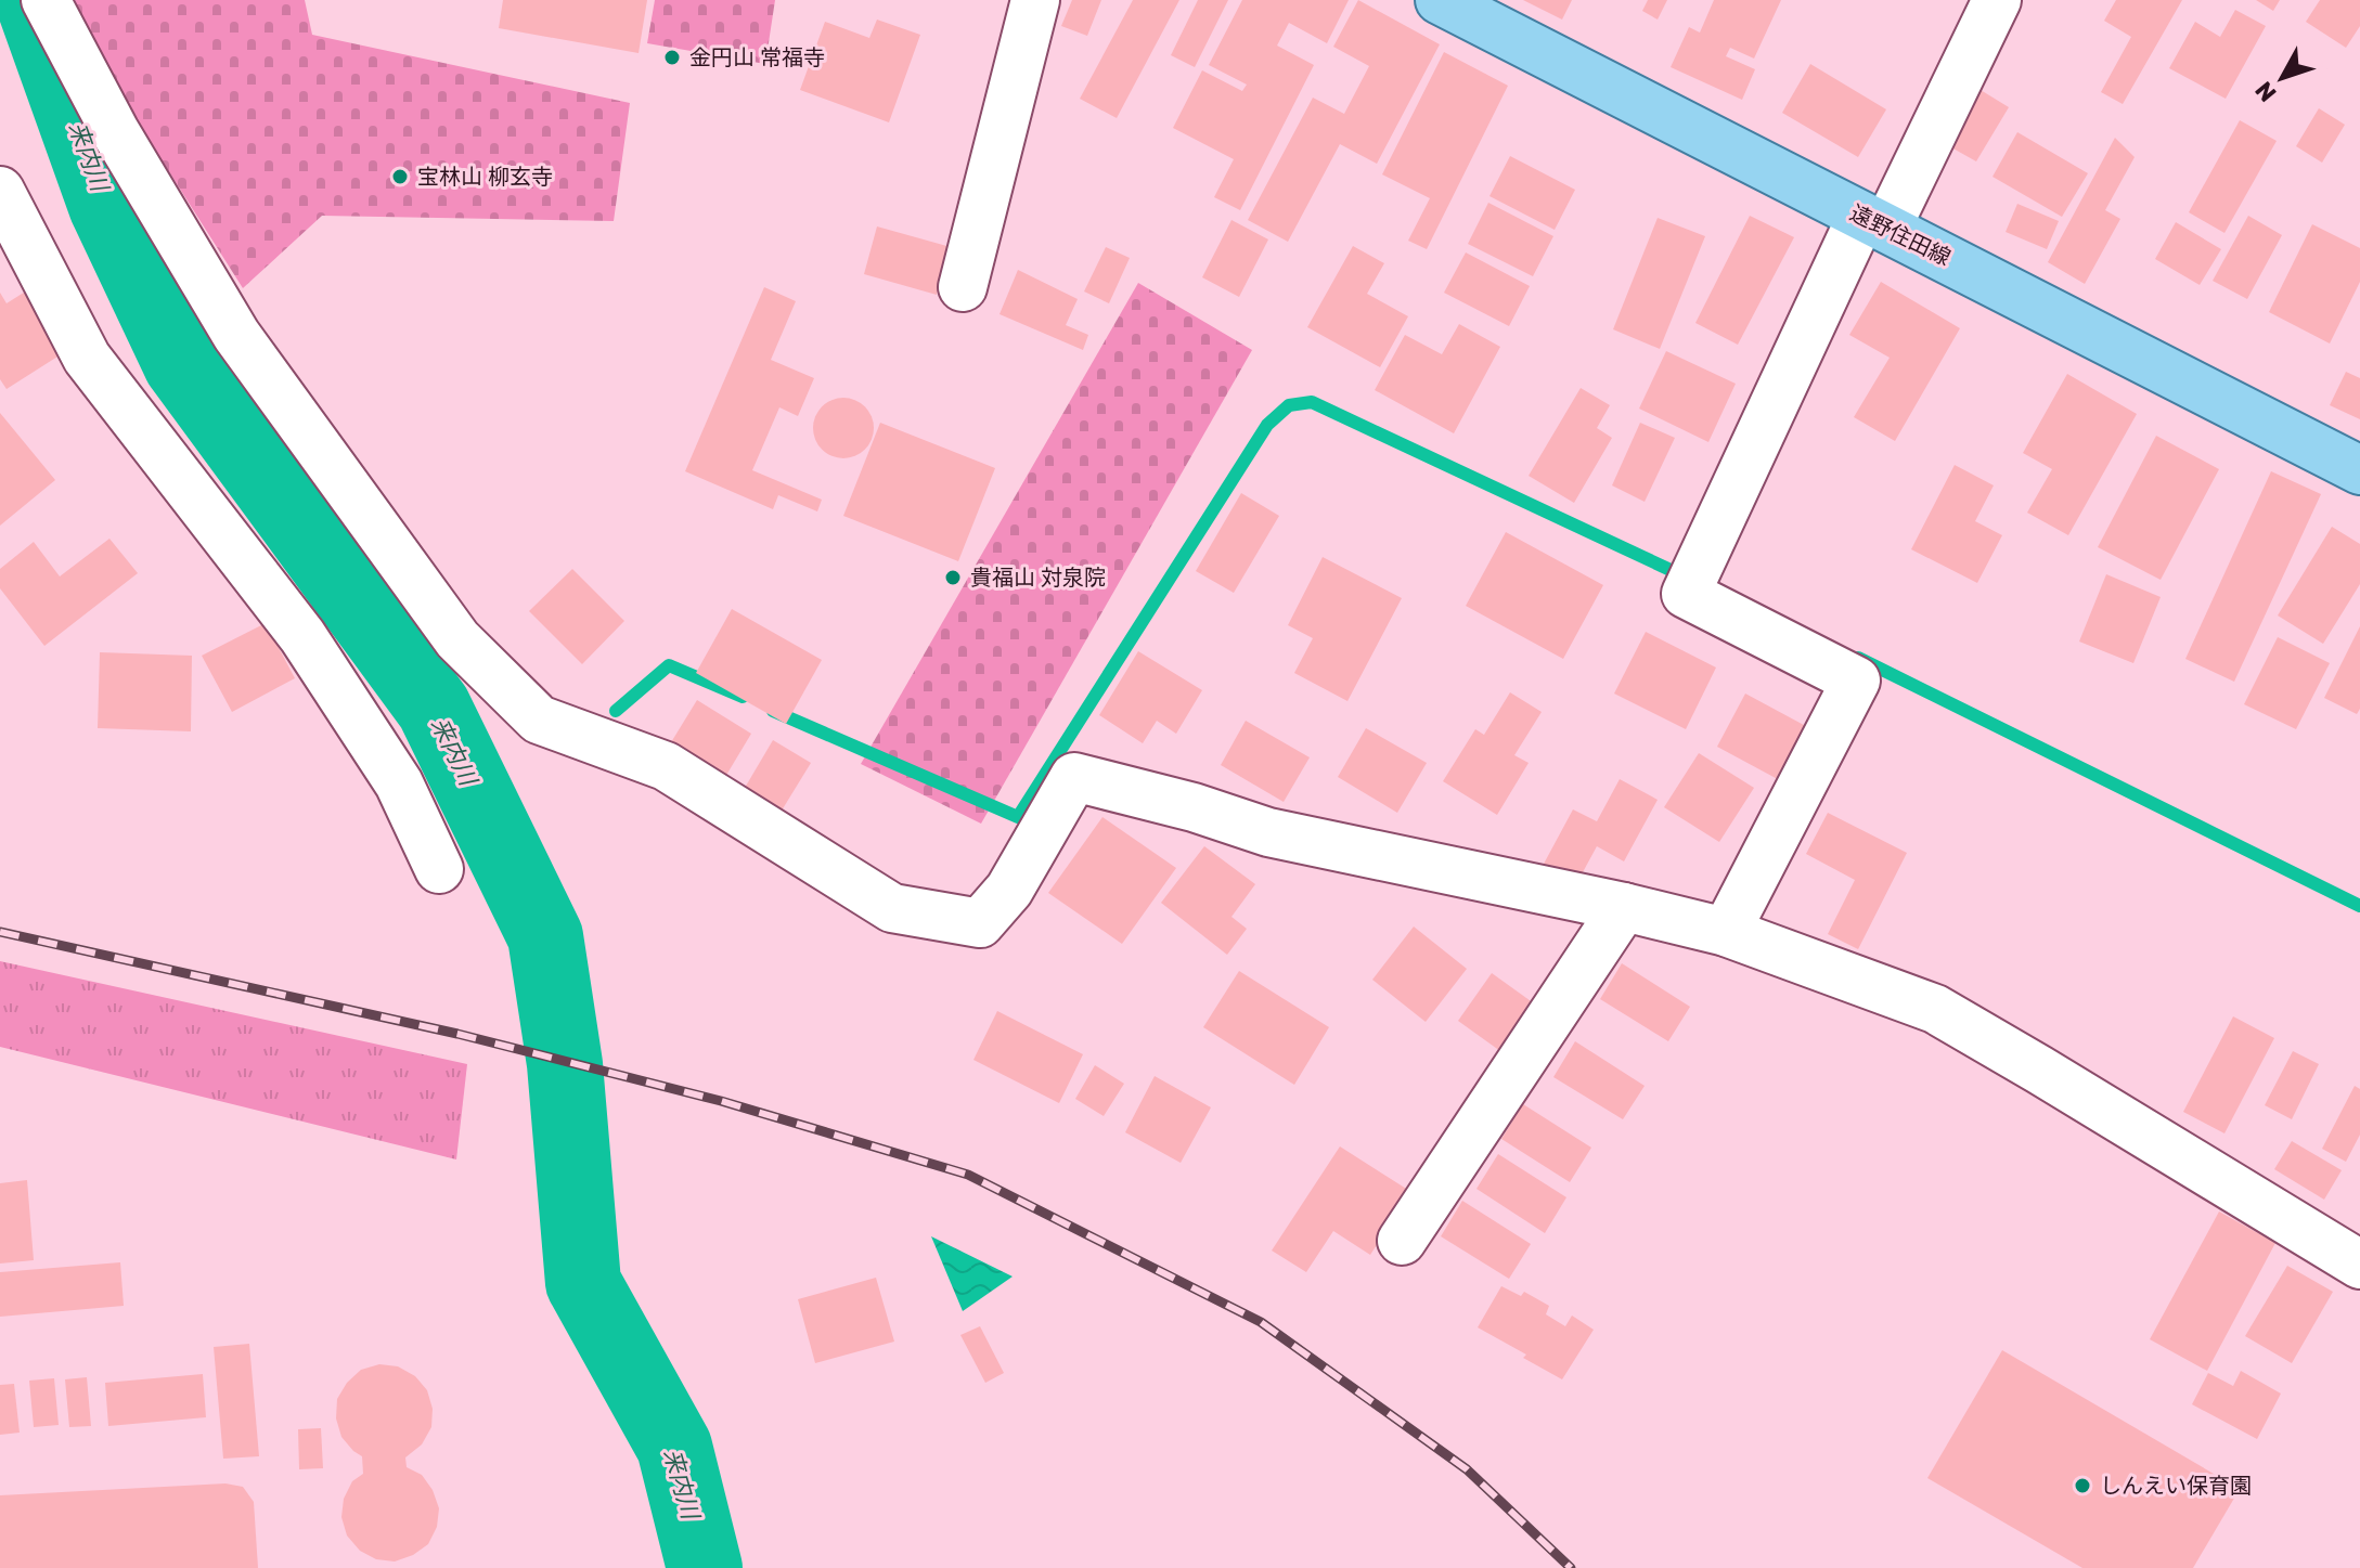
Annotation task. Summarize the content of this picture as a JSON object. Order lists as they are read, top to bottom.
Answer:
{
  "streets": {
    "main road": ["遠野住田線"]
  },
  "water": ["来内川"],
  "places": [
    "金円山 常福寺",
    "宝林山 柳玄寺",
    "貴福山 対泉院",
    "しんえい保育園"
  ],
  "north": "bottom left"
}
